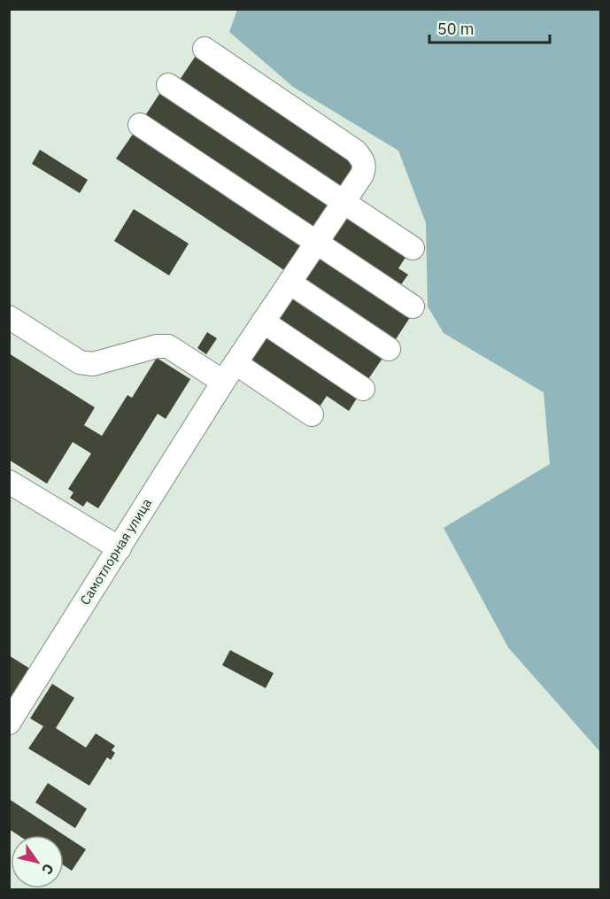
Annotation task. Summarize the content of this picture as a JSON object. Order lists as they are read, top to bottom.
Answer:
{
  "streets": {
    "street": ["Самотлорная улица"]
  },
  "scale_bar": "50 m",
  "north": "bottom right"
}
